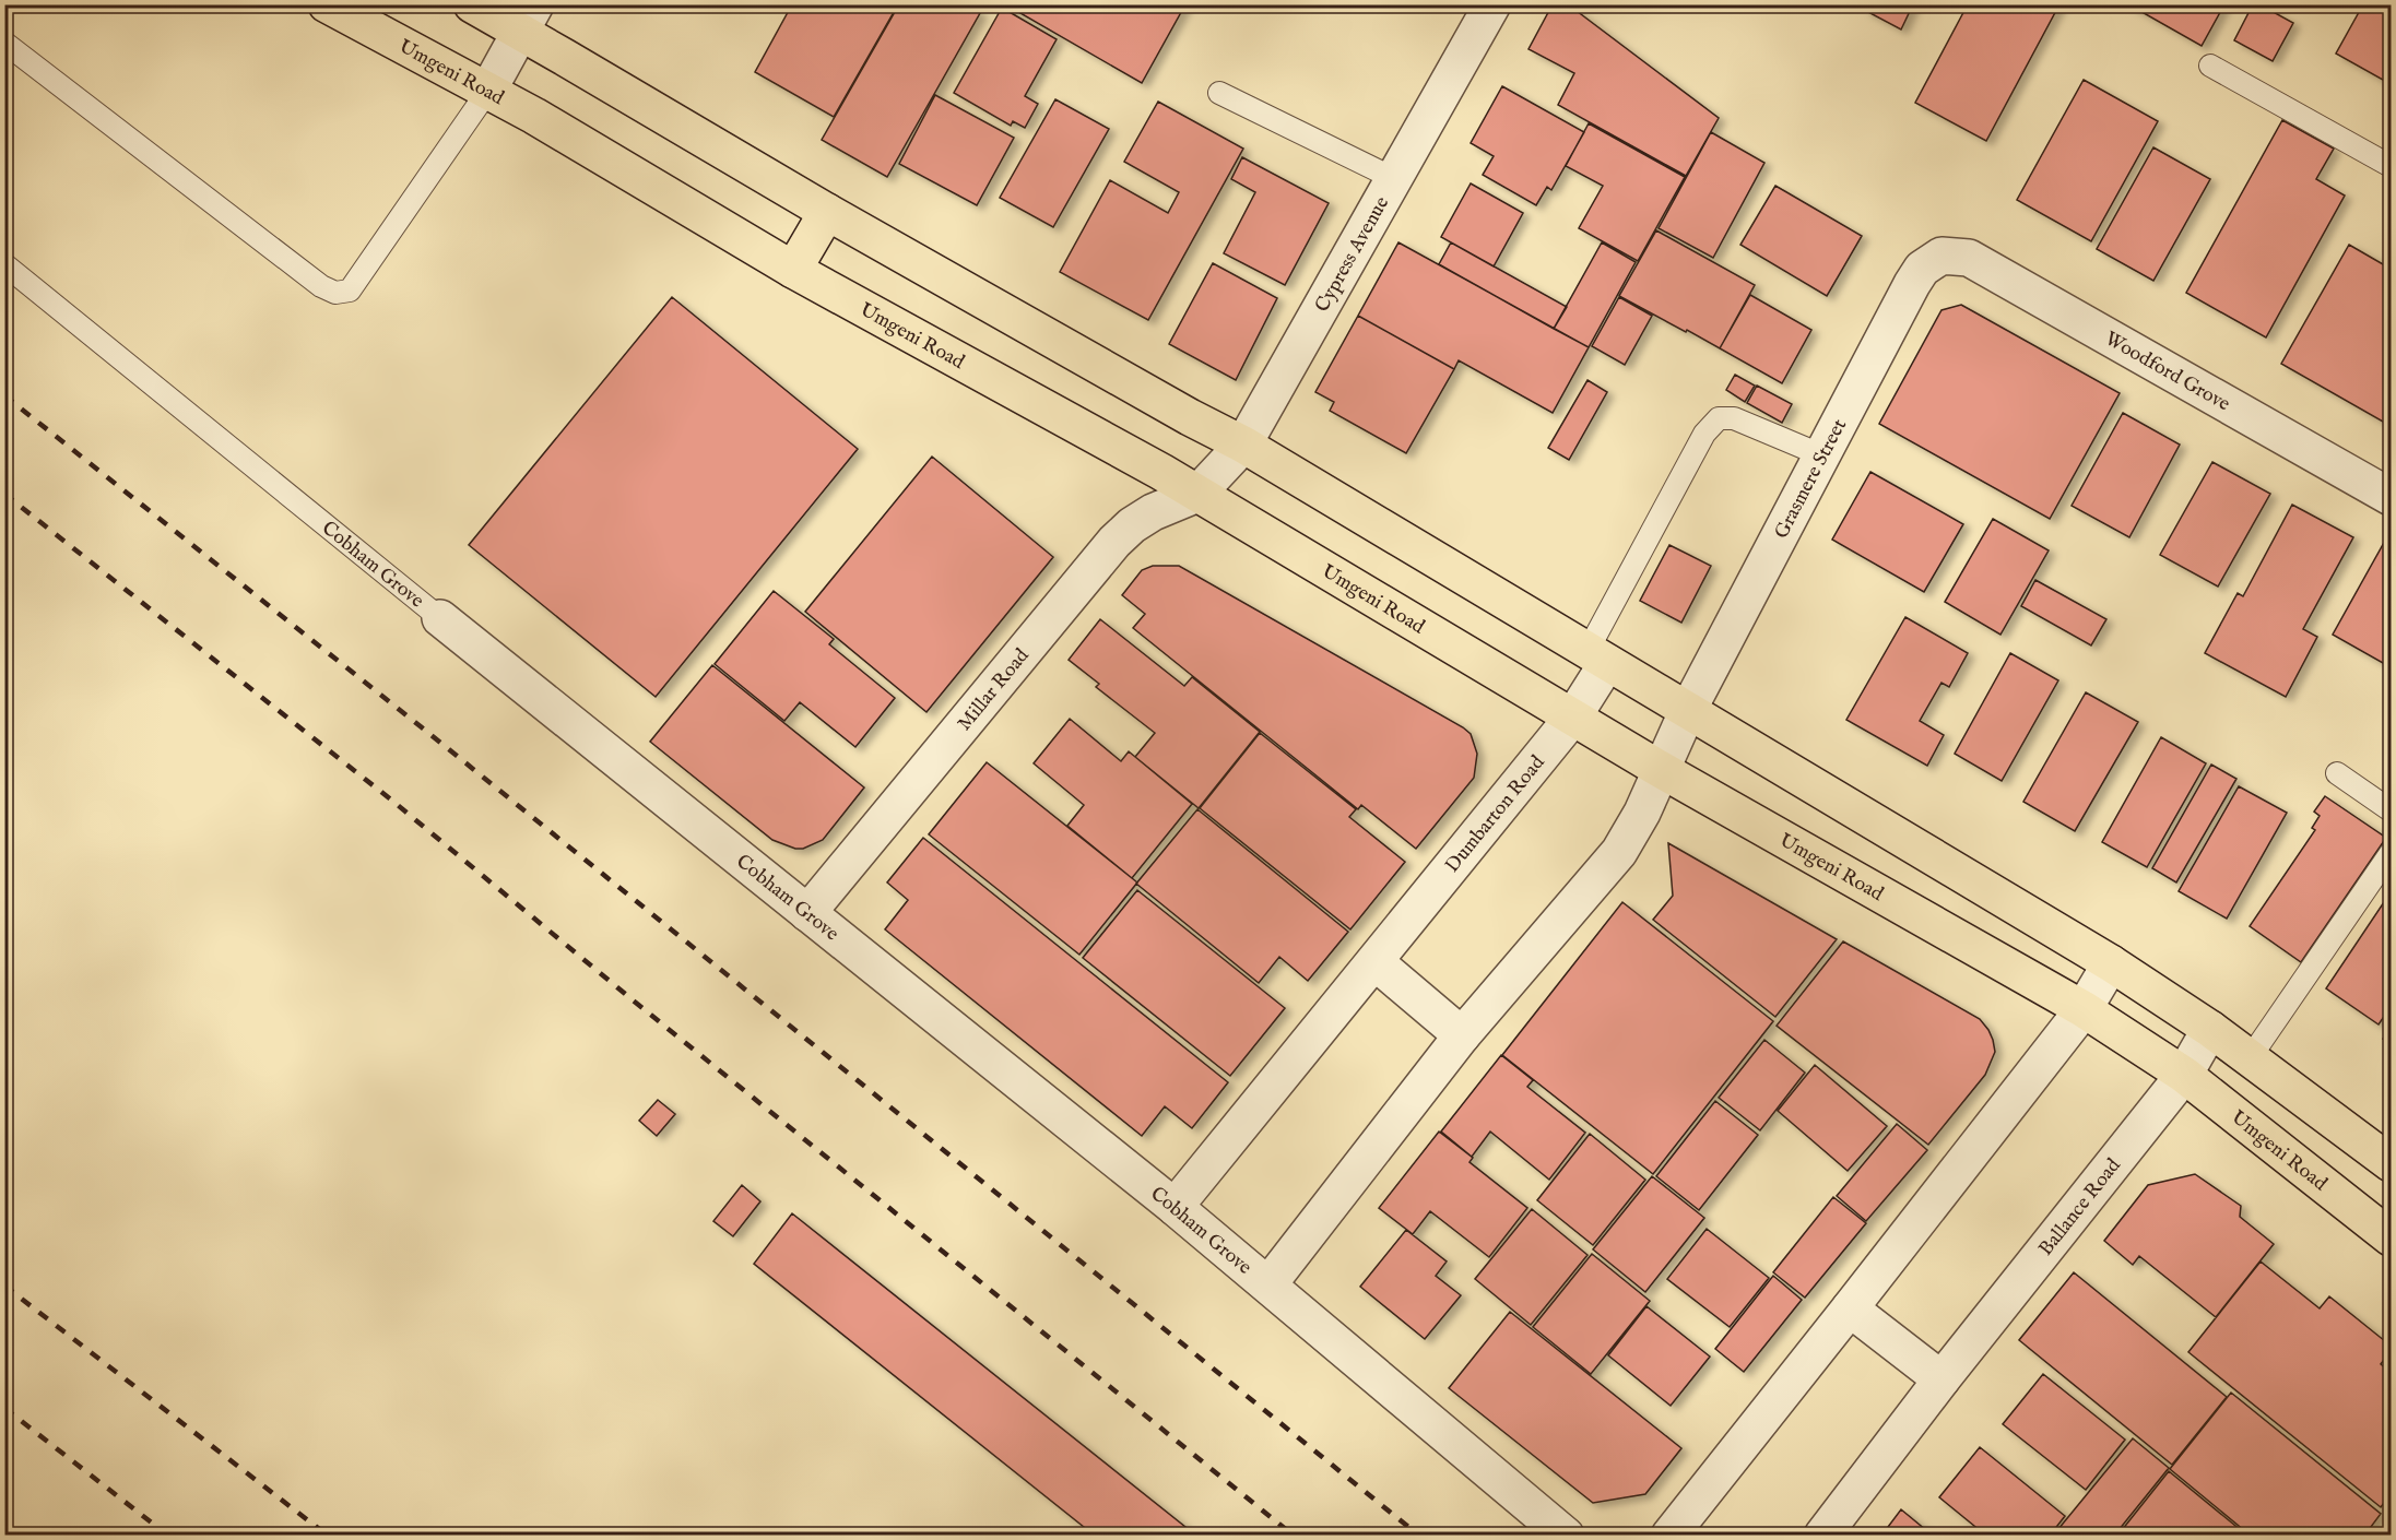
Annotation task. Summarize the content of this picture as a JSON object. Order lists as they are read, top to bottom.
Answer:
{
  "streets": {
    "main road": ["Umgeni Road"],
    "street": [
      "Cypress Avenue",
      "Woodford Grove",
      "Grasmere Street",
      "Cobham Grove",
      "Millar Road",
      "Dumbarton Road",
      "Ballance Road"
    ]
  },
  "crossings": [
    ["Umgeni Road", "Cypress Avenue"],
    ["Umgeni Road", "Grasmere Street"],
    ["Umgeni Road", "Millar Road"],
    ["Umgeni Road", "Dumbarton Road"],
    ["Umgeni Road", "Ballance Road"],
    ["Cypress Avenue", "Millar Road"],
    ["Woodford Grove", "Grasmere Street"],
    ["Cobham Grove", "Millar Road"],
    ["Cobham Grove", "Dumbarton Road"]
  ]
}
